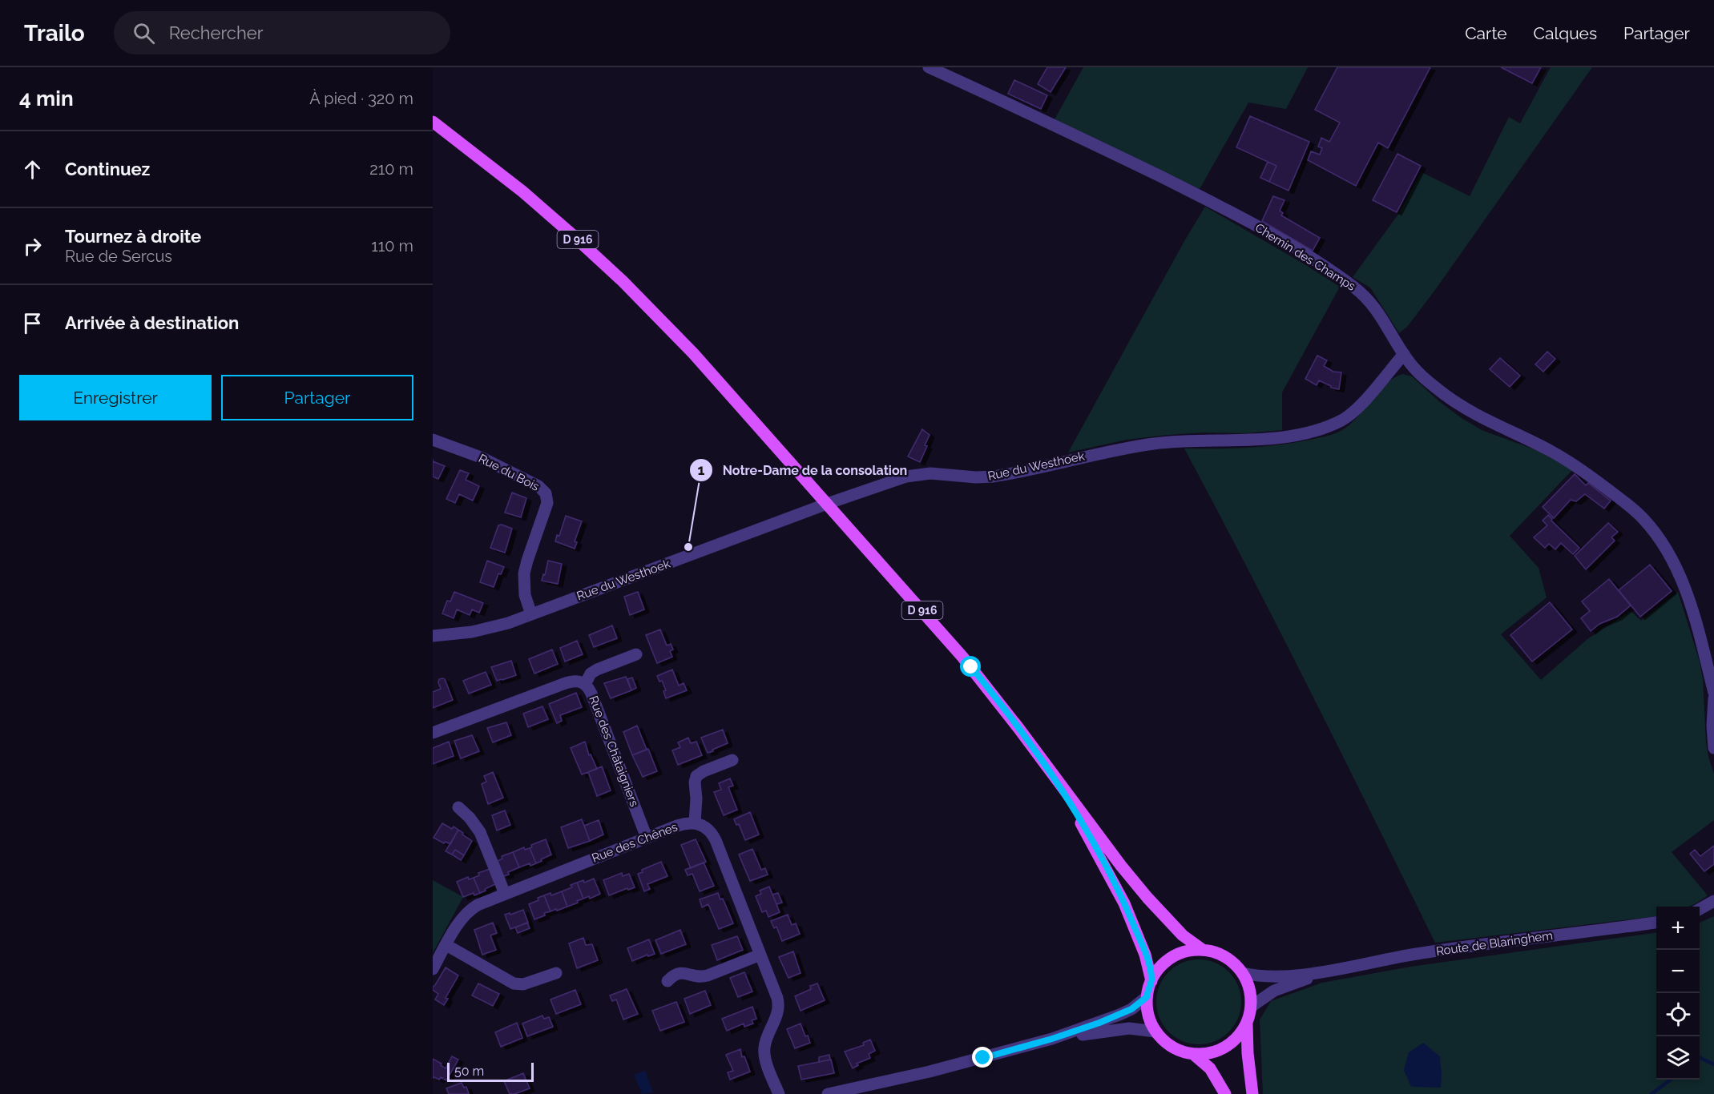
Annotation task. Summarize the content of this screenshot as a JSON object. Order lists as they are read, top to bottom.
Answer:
{
  "streets": {
    "main road": ["D 916"],
    "street": [
      "Chemin des Champs",
      "Rue du Westhoek",
      "Rue du Bois",
      "Rue des Châtaigniers",
      "Rue des Chênes",
      "Route de Blaringhem"
    ]
  },
  "crossings": [
    ["D 916", "Rue du Westhoek"],
    ["D 916", "Route de Blaringhem"],
    ["Chemin des Champs", "Rue du Westhoek"],
    ["Rue du Westhoek", "Rue du Bois"],
    ["Rue des Châtaigniers", "Rue des Chênes"]
  ],
  "places": ["Notre-Dame de la consolation"],
  "scale_bar": "50 m",
  "page": {
    "header": "Trailo",
    "search": "Rechercher",
    "nav": ["Carte", "Calques", "Partager"],
    "heading": ["4 min", "À pied · 320 m"],
    "list": [
      ["Continuez", "210 m"],
      ["Tournez à droite", "Rue de Sercus", "110 m"],
      "Arrivée à destination"
    ],
    "buttons": ["Enregistrer", "Partager"],
    "map_buttons": ["+", "−"],
    "scale": "50 m"
  }
}
